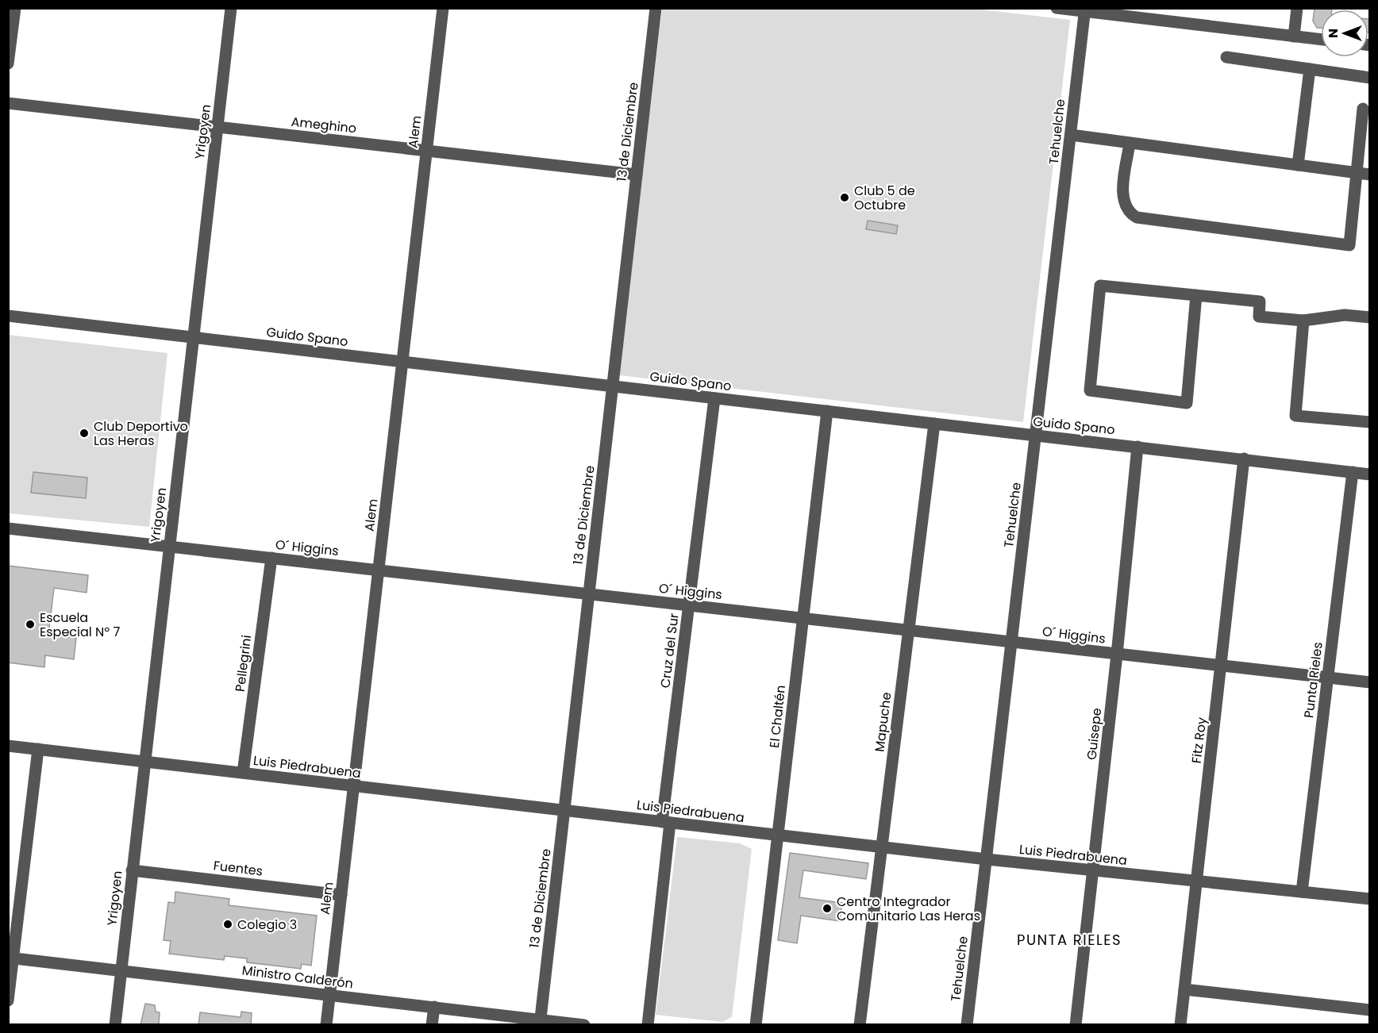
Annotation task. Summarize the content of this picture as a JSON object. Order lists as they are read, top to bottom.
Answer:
{
  "streets": {
    "street": [
      "Ameghino",
      "Yrigoyen",
      "Alem",
      "13 de Diciembre",
      "Tehuelche",
      "Guido Spano",
      "O´ Higgins",
      "Cruz del Sur",
      "Pellegrini",
      "Punta Rieles",
      "El Chaltén",
      "Mapuche",
      "Guisepe",
      "Fitz Roy",
      "Luis Piedrabuena",
      "Fuentes",
      "Ministro Calderón"
    ]
  },
  "crossings": [
    ["Ameghino", "Yrigoyen"],
    ["Ameghino", "Alem"],
    ["Ameghino", "13 de Diciembre"],
    ["Yrigoyen", "Guido Spano"],
    ["Yrigoyen", "O´ Higgins"],
    ["Yrigoyen", "Luis Piedrabuena"],
    ["Yrigoyen", "Fuentes"],
    ["Yrigoyen", "Ministro Calderón"],
    ["Alem", "Guido Spano"],
    ["Alem", "O´ Higgins"],
    ["Alem", "Luis Piedrabuena"],
    ["Alem", "Fuentes"],
    ["Alem", "Ministro Calderón"],
    ["13 de Diciembre", "Guido Spano"],
    ["13 de Diciembre", "O´ Higgins"],
    ["13 de Diciembre", "Luis Piedrabuena"],
    ["13 de Diciembre", "Ministro Calderón"],
    ["Tehuelche", "Guido Spano"],
    ["Tehuelche", "O´ Higgins"],
    ["Tehuelche", "Luis Piedrabuena"],
    ["Guido Spano", "Cruz del Sur"],
    ["Guido Spano", "Punta Rieles"],
    ["Guido Spano", "El Chaltén"],
    ["Guido Spano", "Mapuche"],
    ["Guido Spano", "Guisepe"],
    ["Guido Spano", "Fitz Roy"],
    ["O´ Higgins", "Cruz del Sur"],
    ["O´ Higgins", "Pellegrini"],
    ["O´ Higgins", "Punta Rieles"],
    ["O´ Higgins", "El Chaltén"],
    ["O´ Higgins", "Mapuche"],
    ["O´ Higgins", "Guisepe"],
    ["O´ Higgins", "Fitz Roy"],
    ["Cruz del Sur", "Luis Piedrabuena"],
    ["Pellegrini", "Luis Piedrabuena"],
    ["Punta Rieles", "Luis Piedrabuena"],
    ["El Chaltén", "Luis Piedrabuena"],
    ["Mapuche", "Luis Piedrabuena"],
    ["Guisepe", "Luis Piedrabuena"],
    ["Fitz Roy", "Luis Piedrabuena"]
  ],
  "districts": ["PUNTA RIELES"],
  "places": [
    "Club 5 de Octubre",
    "Club Deportivo Las Heras",
    "Escuela Especial Nº 7",
    "Centro Integrador Comunitario Las Heras",
    "Colegio 3"
  ],
  "north": "left"
}
